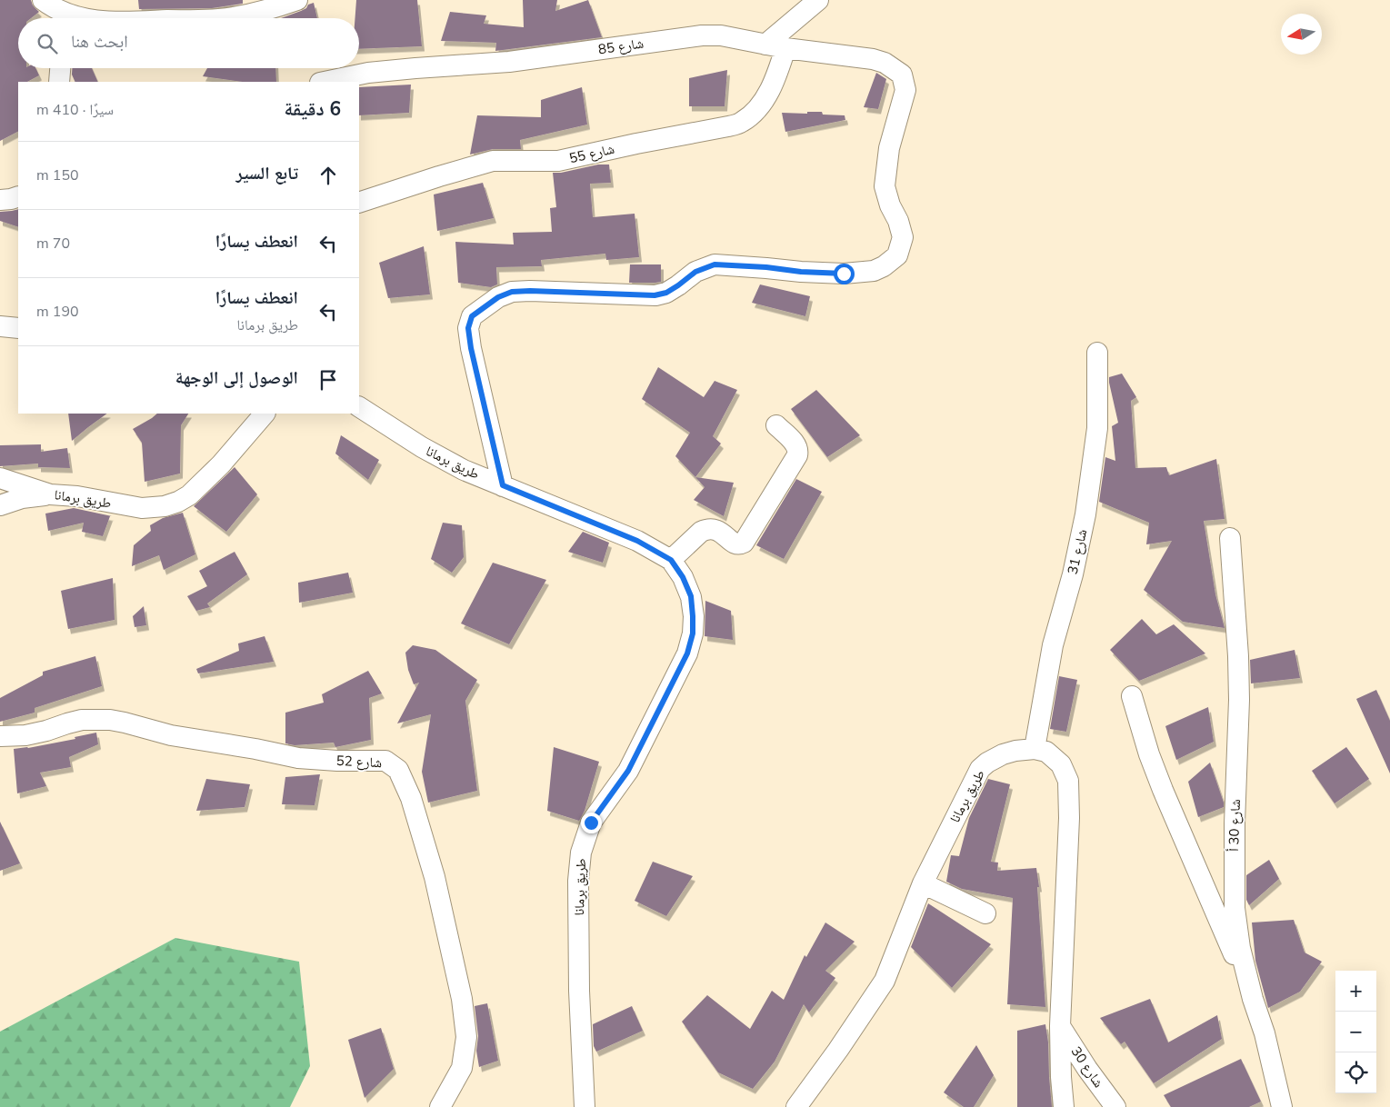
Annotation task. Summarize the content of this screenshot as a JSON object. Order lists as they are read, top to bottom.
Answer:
{
  "streets": {
    "street": [
      "شارع 85",
      "شارع 55",
      "طريق برمانا",
      "شارع 31",
      "شارع 52",
      "شارع 30 أ",
      "شارع 30"
    ]
  },
  "crossings": [
    ["شارع 85", "شارع 55"],
    ["شارع 85", "طريق برمانا"],
    ["طريق برمانا", "شارع 31"]
  ],
  "north": "left",
  "page": {
    "search": "ابحث هنا",
    "heading": ["6 دقيقة", "سيرًا · 410 m"],
    "list": [
      ["تابع السير", "150 m"],
      ["انعطف يسارًا", "70 m"],
      ["انعطف يسارًا", "طريق برمانا", "190 m"],
      "الوصول إلى الوجهة"
    ],
    "map_buttons": ["+", "−"]
  }
}
